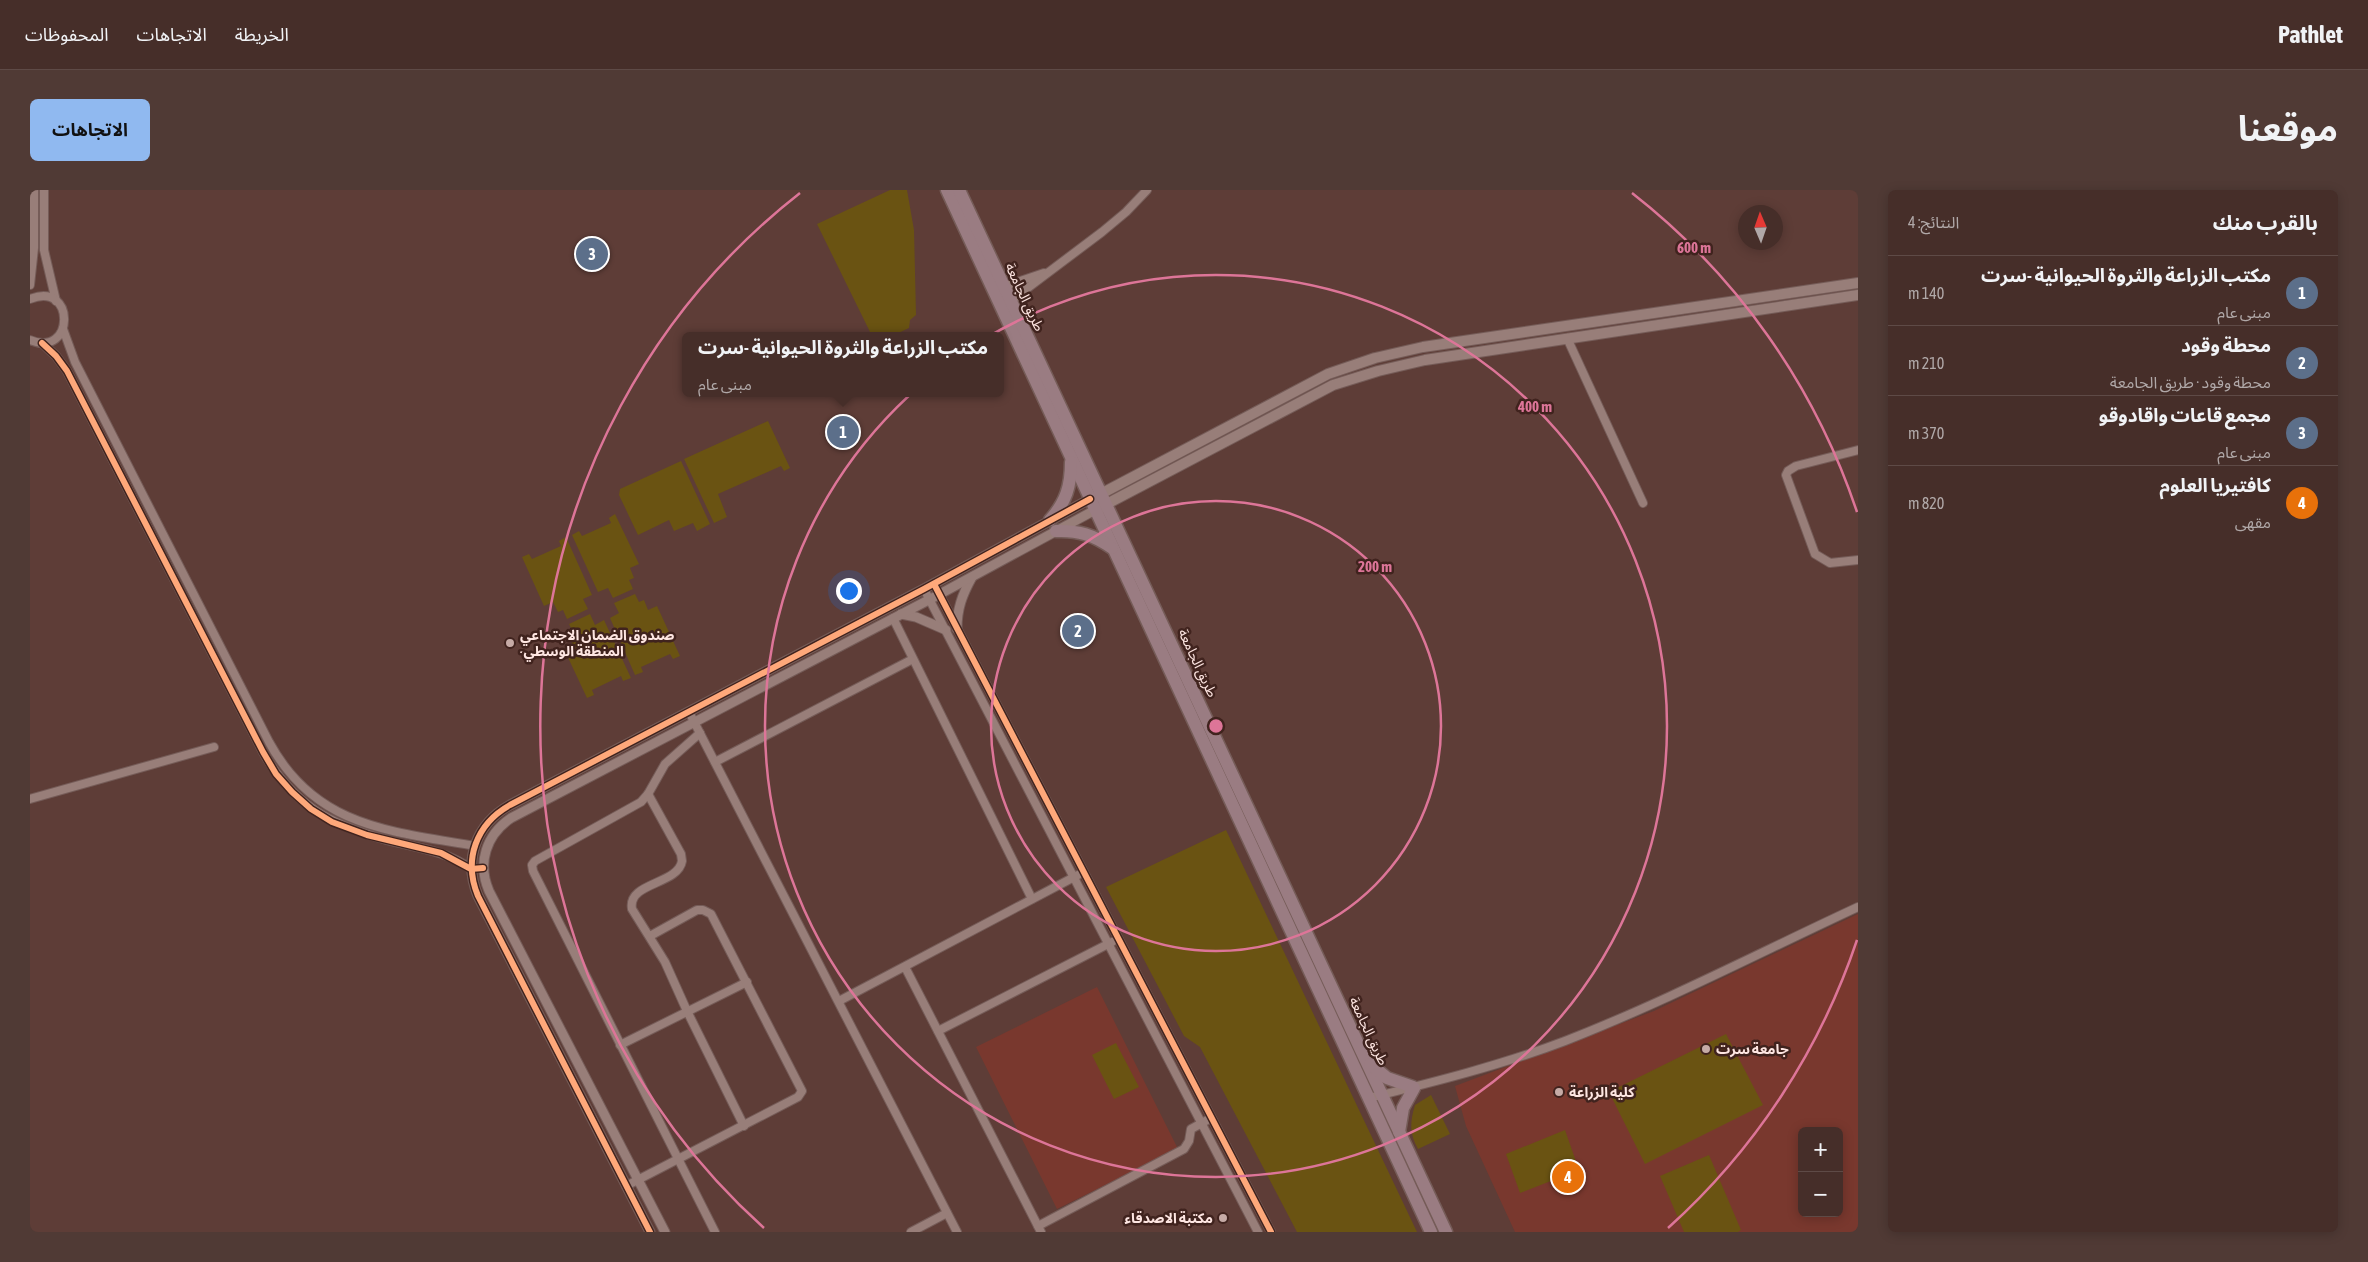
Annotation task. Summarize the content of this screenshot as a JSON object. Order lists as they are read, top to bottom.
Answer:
{
  "streets": {
    "highway": ["طريق الجامعة"]
  },
  "places": [
    "صندوق الضمان الاجتماعي -المنطقة الوسطي",
    "جامعة سرت",
    "كلية الزراعة",
    "مكتبة الاصدقاء"
  ],
  "north": "top",
  "page": {
    "header": "Pathlet",
    "nav": ["الخريطة", "الاتجاهات", "المحفوظات"],
    "title": "موقعنا",
    "buttons": "الاتجاهات",
    "heading": ["بالقرب منك", "النتائج: 4"],
    "pins": [
      "3",
      "1",
      "2",
      "4"
    ],
    "list": [
      {
        "mark": "1",
        "name": "مكتب الزراعة والثروة الحيوانية -سرت",
        "note": "مبنى عام",
        "value": "140 m"
      },
      {
        "mark": "2",
        "name": "محطة وقود",
        "note": "محطة وقود · طريق الجامعة",
        "value": "210 m"
      },
      {
        "mark": "3",
        "name": "مجمع قاعات واقادوقو",
        "note": "مبنى عام",
        "value": "370 m"
      },
      {
        "mark": "4",
        "name": "كافتيريا العلوم",
        "note": "مقهى",
        "value": "820 m"
      }
    ],
    "popup": ["مكتب الزراعة والثروة الحيوانية -سرت", "مبنى عام"],
    "map_buttons": ["+", "−"]
  },
  "rings": ["600 m", "400 m", "200 m"]
}
